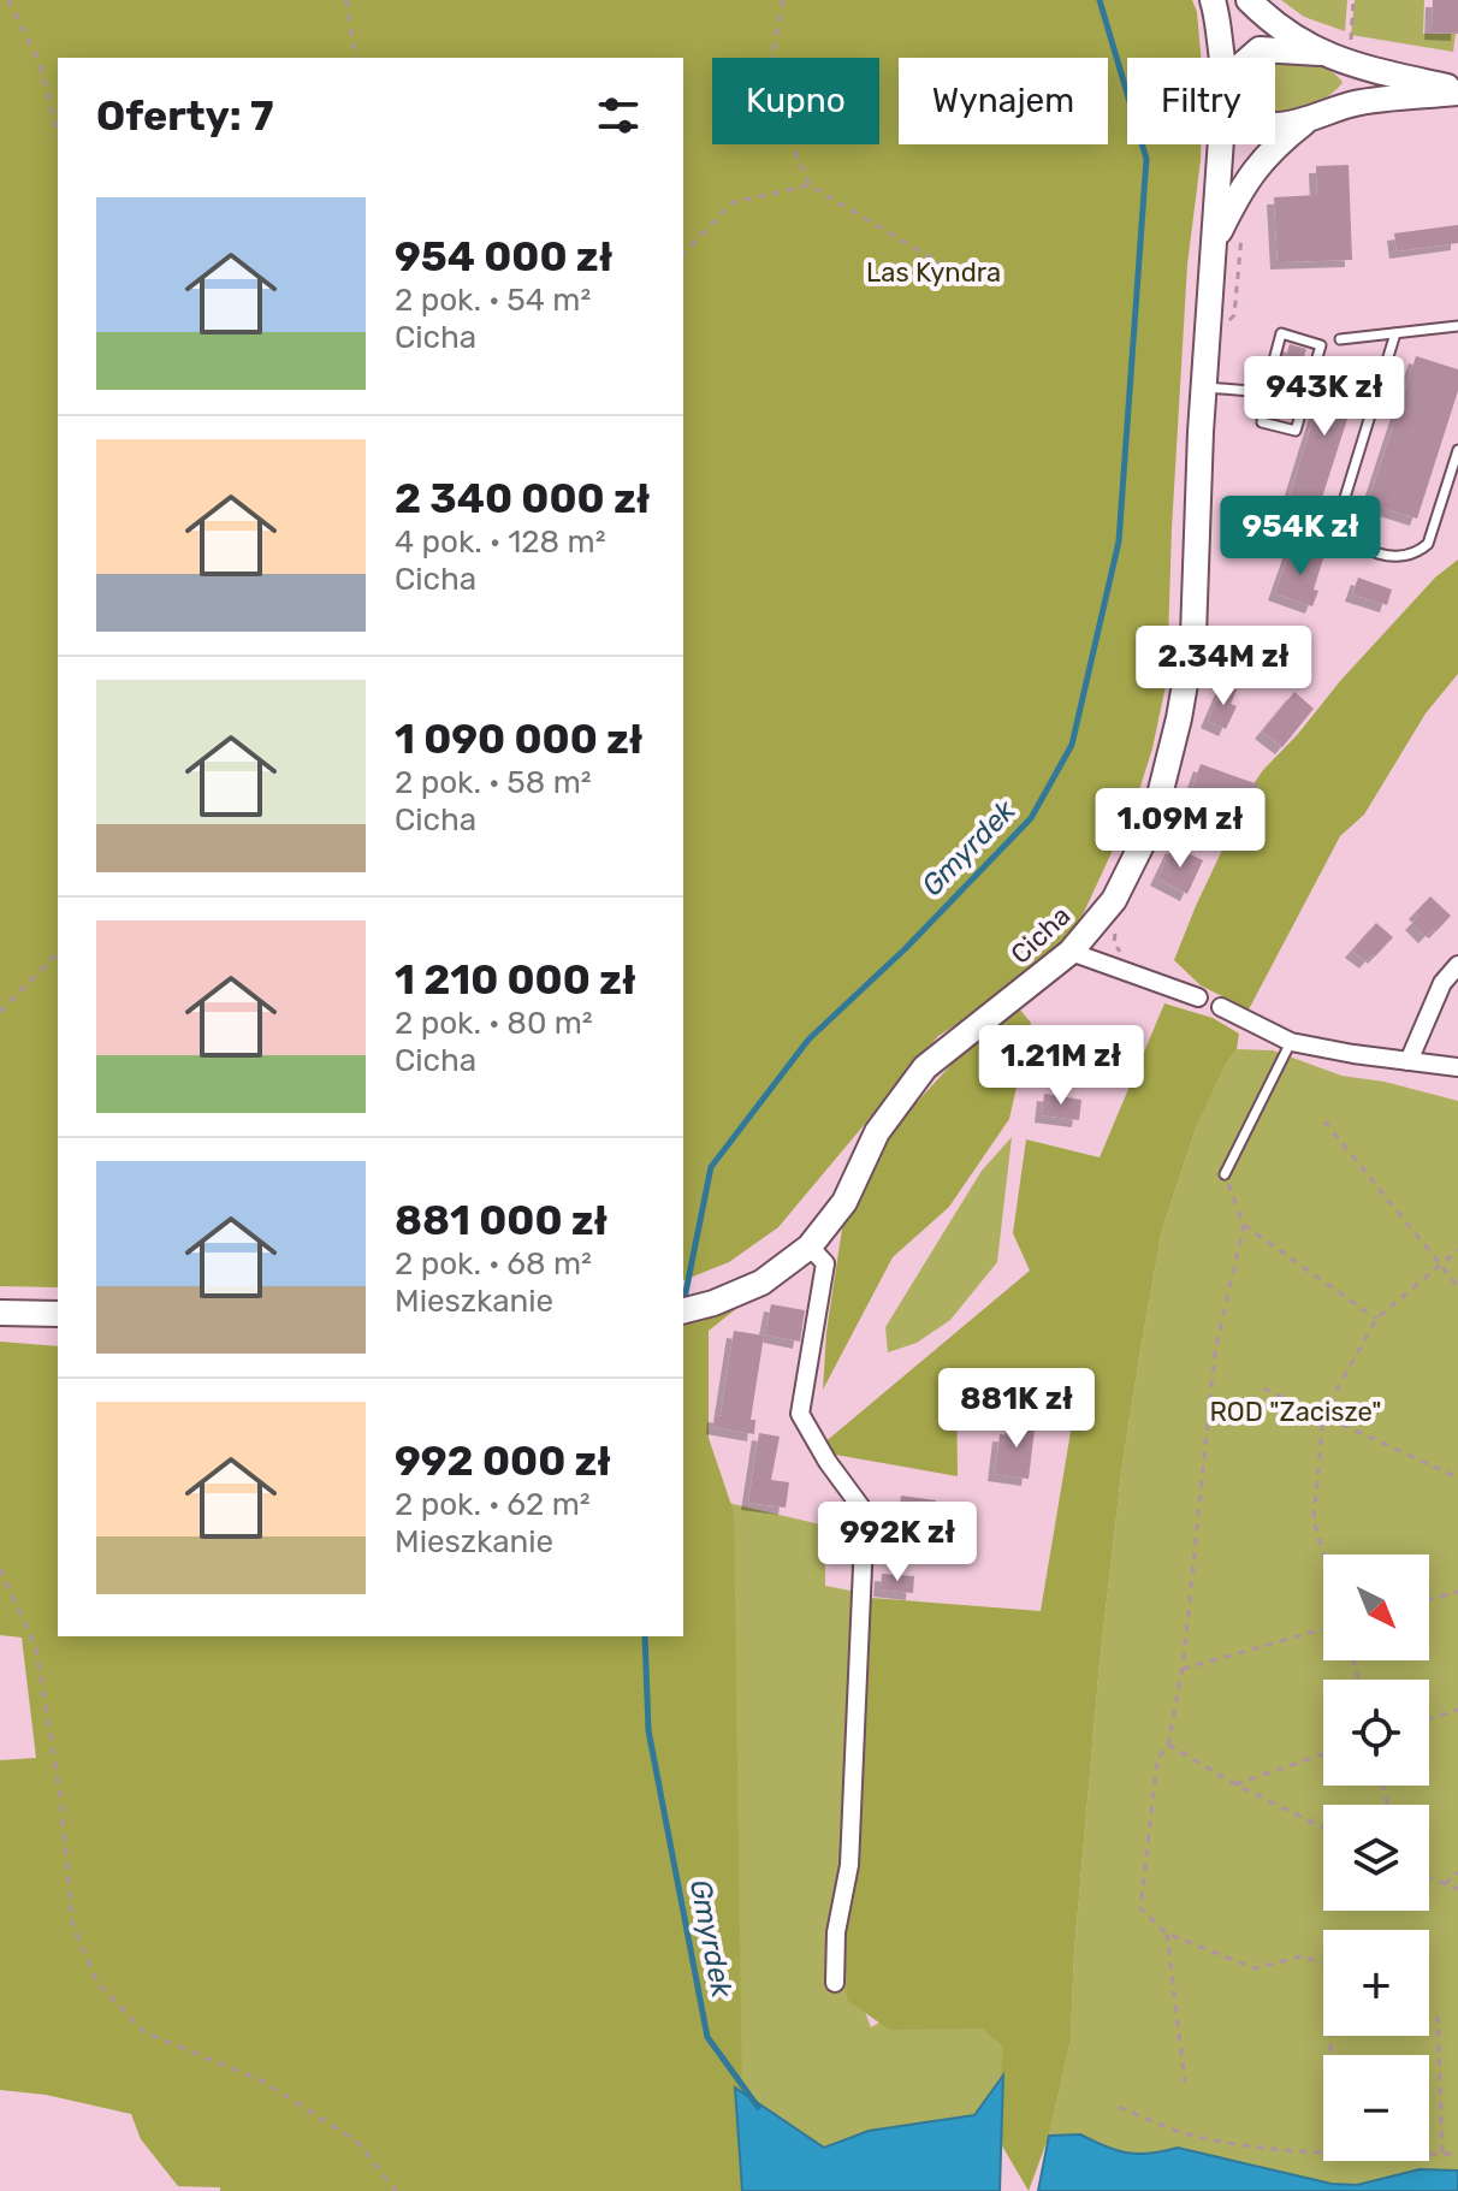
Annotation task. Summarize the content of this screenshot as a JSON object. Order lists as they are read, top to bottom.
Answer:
{
  "streets": {
    "street": ["Cicha"]
  },
  "water": ["Gmyrdek"],
  "parks": ["Las Kyndra", "ROD \"Zacisze\""],
  "north": "bottom right",
  "page": {
    "chip": ["Kupno", "Wynajem", "Filtry"],
    "heading": "Oferty: 7",
    "list": [
      {
        "name": "954 000 zł",
        "note": "2 pok. · 54 m² · Cicha"
      },
      {
        "name": "2 340 000 zł",
        "note": "4 pok. · 128 m² · Cicha"
      },
      {
        "name": "1 090 000 zł",
        "note": "2 pok. · 58 m² · Cicha"
      },
      {
        "name": "1 210 000 zł",
        "note": "2 pok. · 80 m² · Cicha"
      },
      {
        "name": "881 000 zł",
        "note": "2 pok. · 68 m² · Mieszkanie"
      },
      {
        "name": "992 000 zł",
        "note": "2 pok. · 62 m² · Mieszkanie"
      }
    ],
    "price": [
      "943K zł",
      "954K zł",
      "2.34M zł",
      "1.09M zł",
      "1.21M zł",
      "881K zł",
      "992K zł"
    ],
    "map_buttons": ["+", "−"]
  }
}
